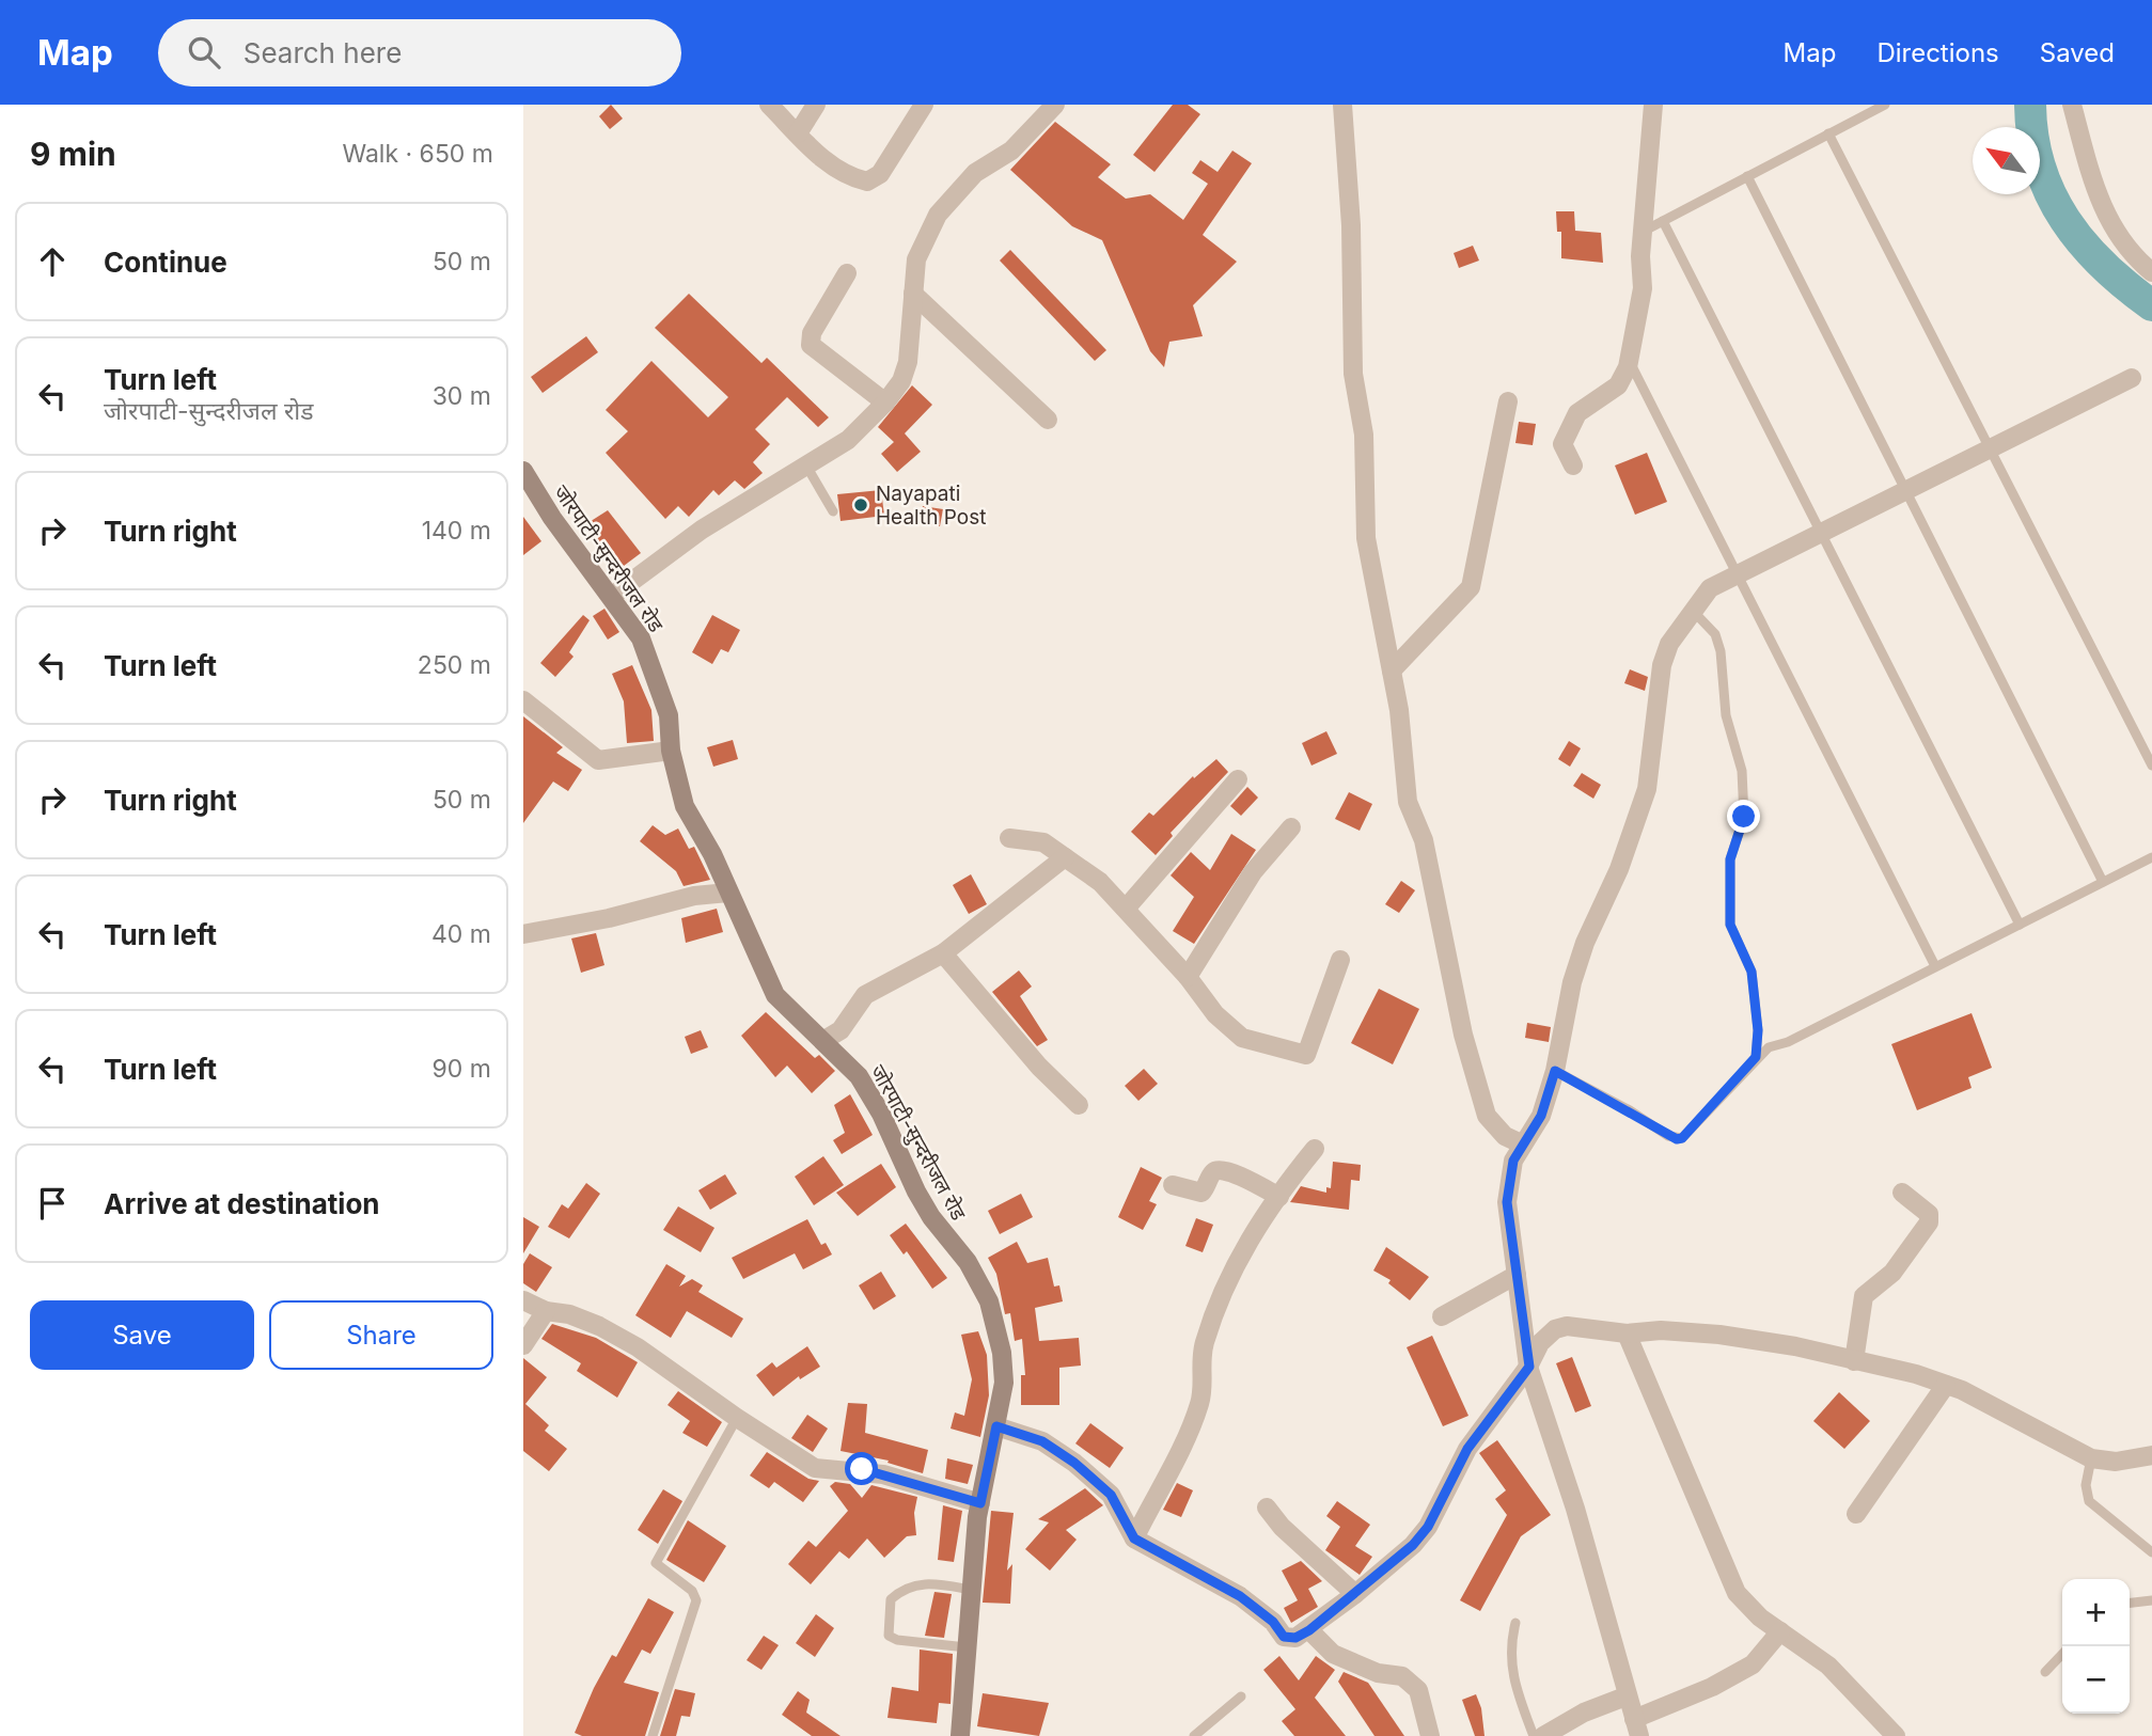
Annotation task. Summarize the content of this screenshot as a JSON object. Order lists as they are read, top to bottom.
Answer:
{
  "streets": {
    "main road": ["जोरपाटी-सुन्दरीजल रोड"]
  },
  "places": ["Nayapati Health Post"],
  "north": "top left",
  "page": {
    "header": "Map",
    "search": "Search here",
    "nav": ["Map", "Directions", "Saved"],
    "heading": ["9 min", "Walk · 650 m"],
    "list": [
      ["Continue", "50 m"],
      ["Turn left", "जोरपाटी-सुन्दरीजल रोड", "30 m"],
      ["Turn right", "140 m"],
      ["Turn left", "250 m"],
      ["Turn right", "50 m"],
      ["Turn left", "40 m"],
      ["Turn left", "90 m"],
      "Arrive at destination"
    ],
    "buttons": ["Save", "Share"],
    "map_buttons": ["+", "−"]
  }
}
